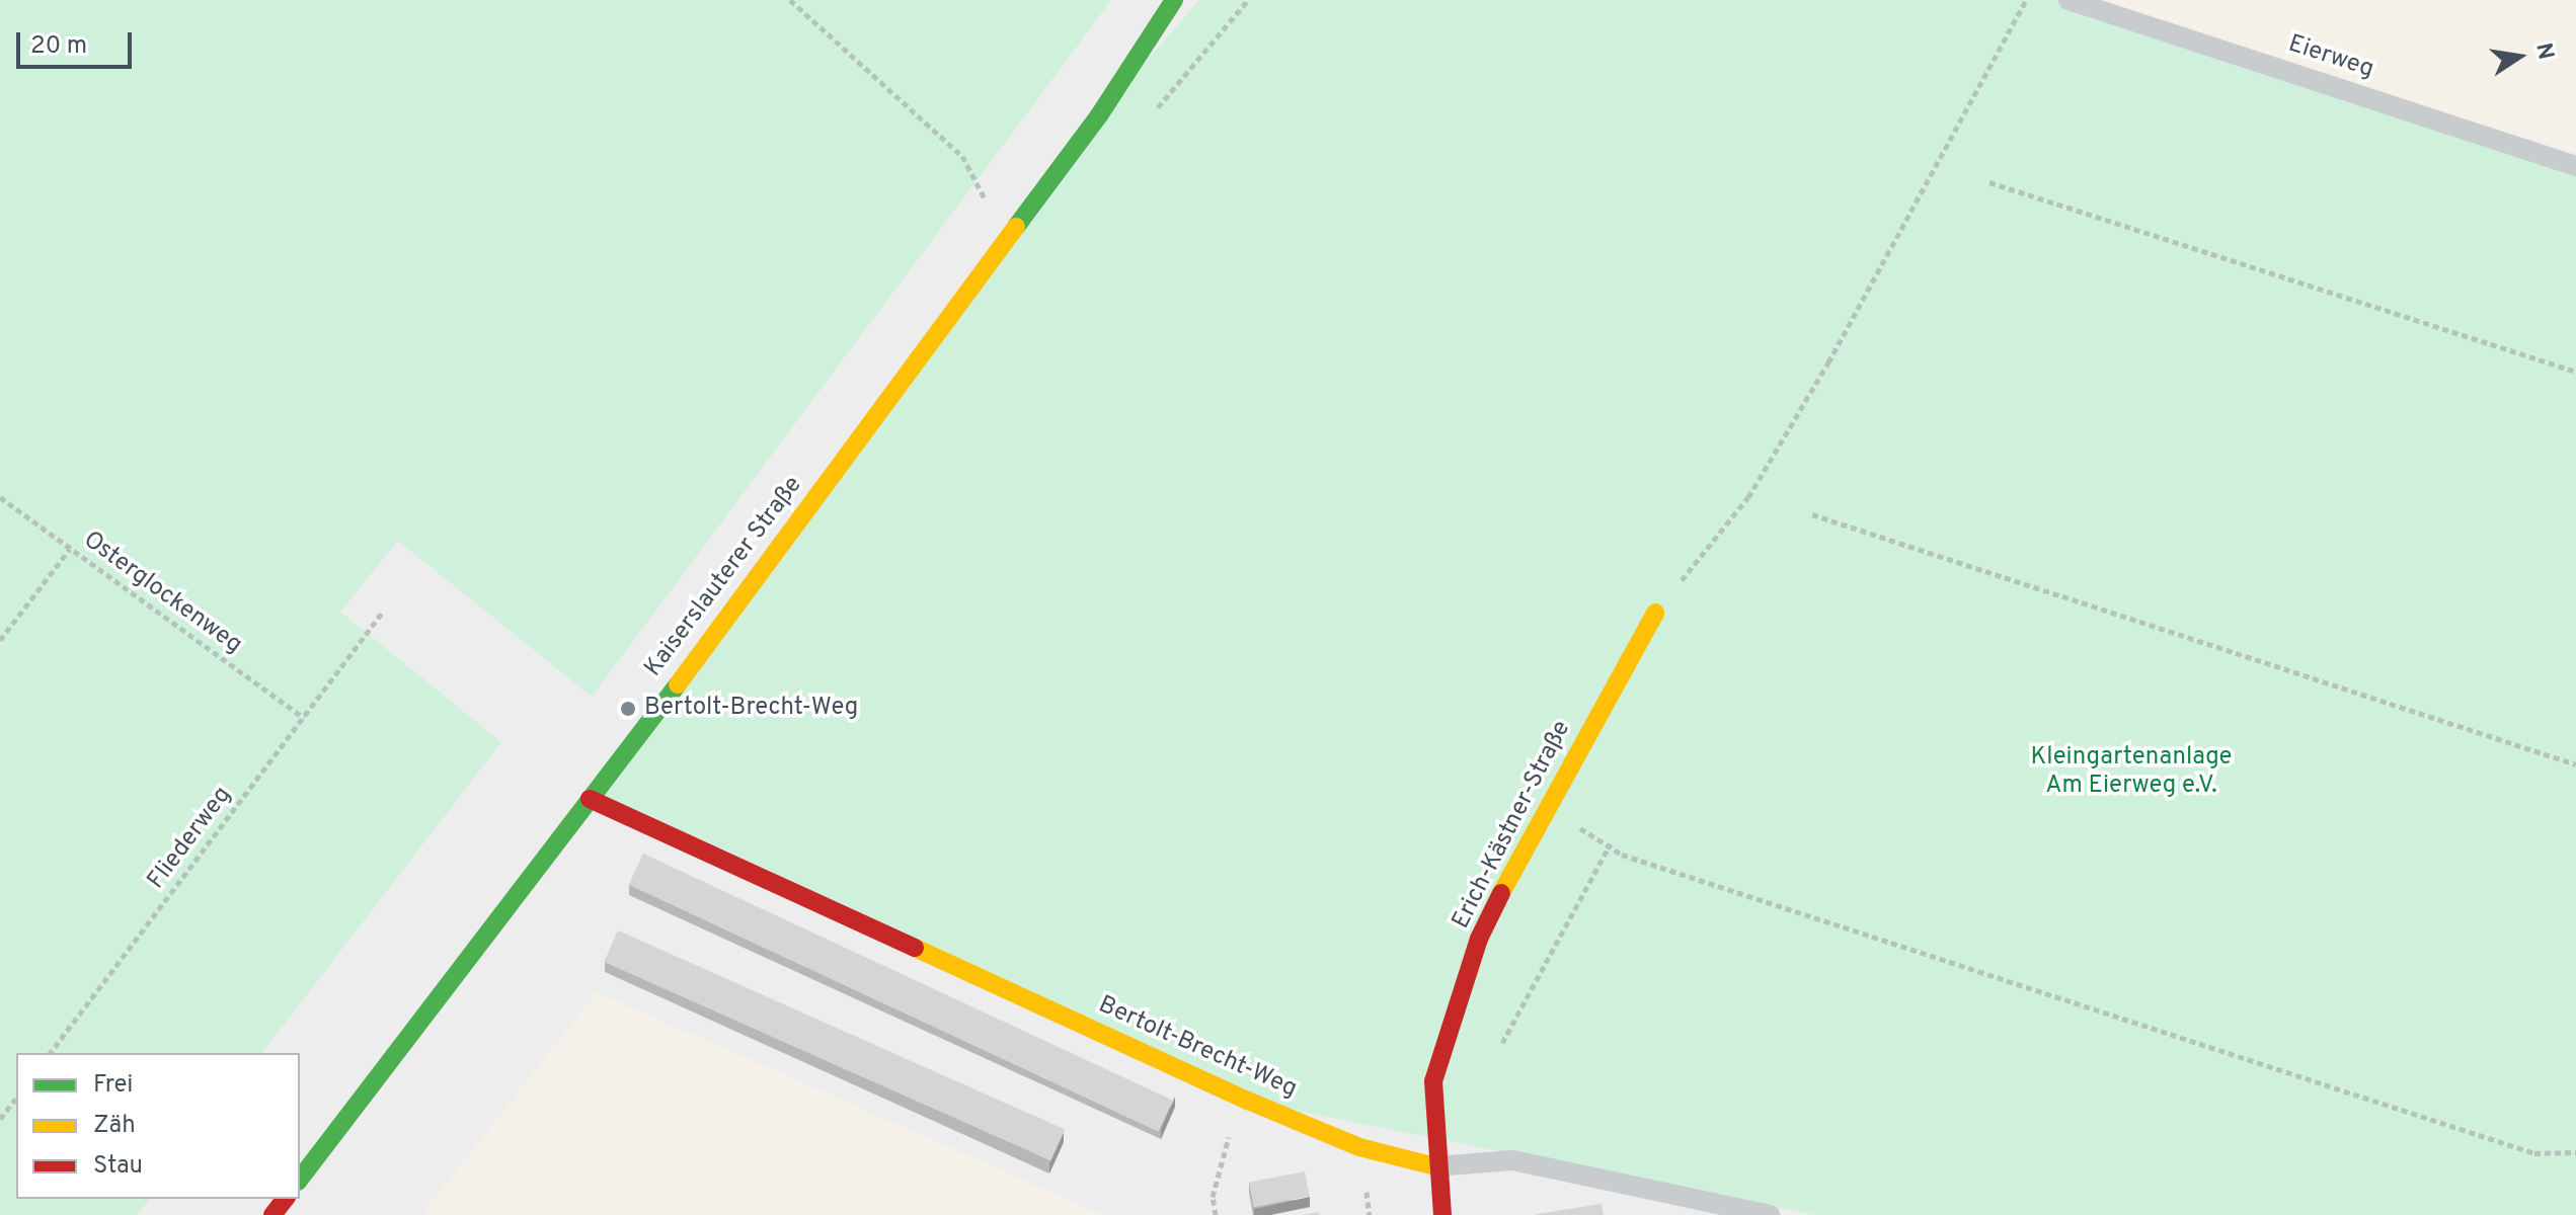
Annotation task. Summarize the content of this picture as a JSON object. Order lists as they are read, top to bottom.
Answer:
{
  "streets": {
    "street": ["Kaiserslauterer Straße", "Erich-Kästner-Straße", "Bertolt-Brecht-Weg"],
    "lane": ["Eierweg"],
    "path": ["Osterglockenweg", "Fliederweg"]
  },
  "crossings": [
    ["Kaiserslauterer Straße", "Bertolt-Brecht-Weg"],
    ["Osterglockenweg", "Fliederweg"],
    ["Erich-Kästner-Straße", "Bertolt-Brecht-Weg"]
  ],
  "parks": ["Kleingartenanlage Am Eierweg e.V."],
  "places": ["Bertolt-Brecht-Weg"],
  "legend": ["Frei", "Zäh", "Stau"],
  "scale_bar": "20 m",
  "north": "right"
}
